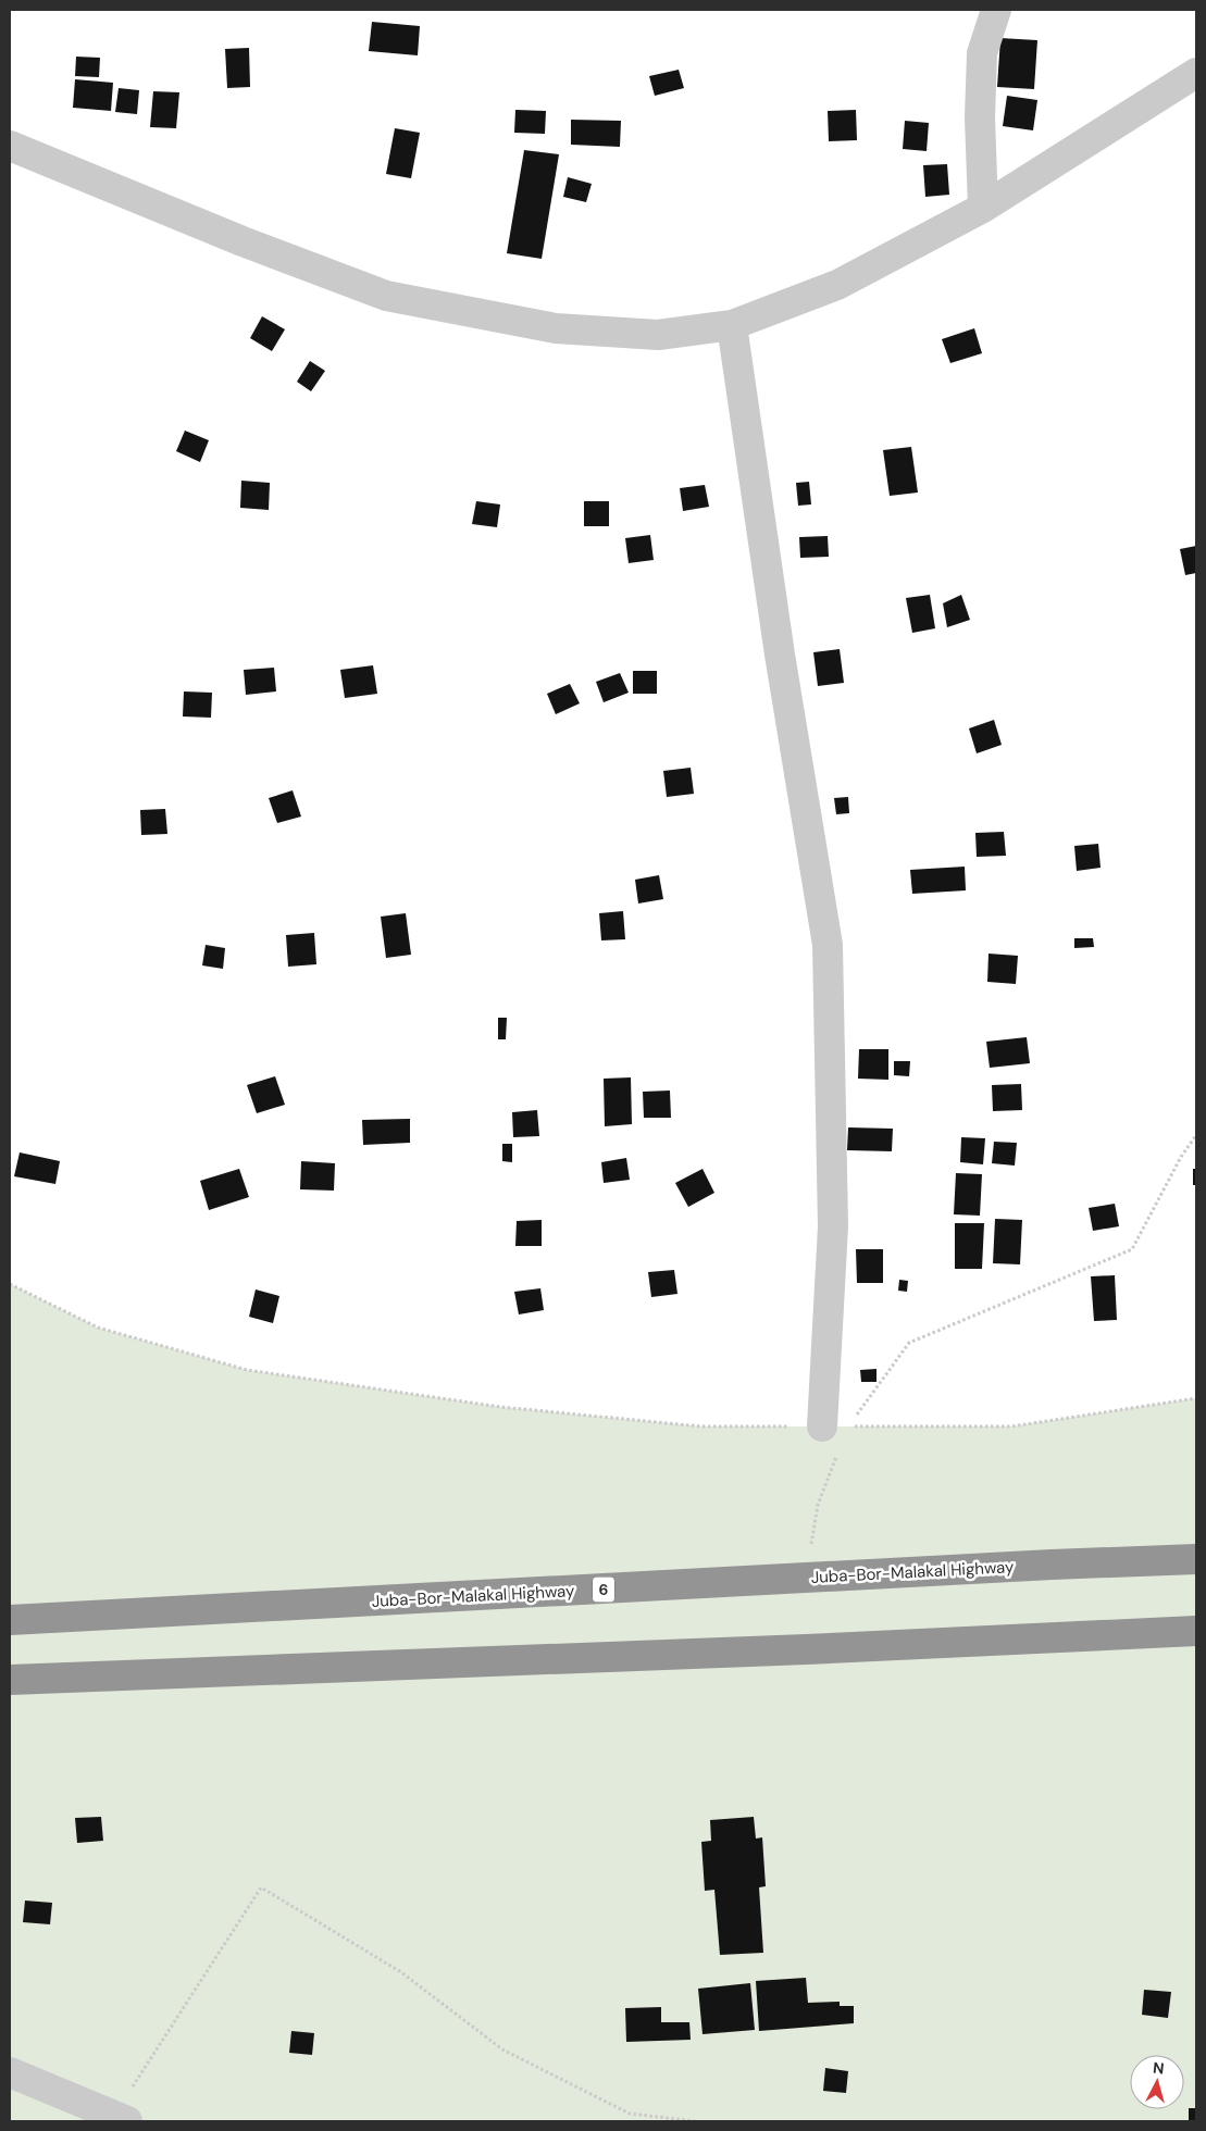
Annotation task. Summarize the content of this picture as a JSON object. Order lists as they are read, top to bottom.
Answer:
{
  "streets": {
    "highway": ["Juba-Bor-Malakal Highway", "6"]
  },
  "north": "top"
}
